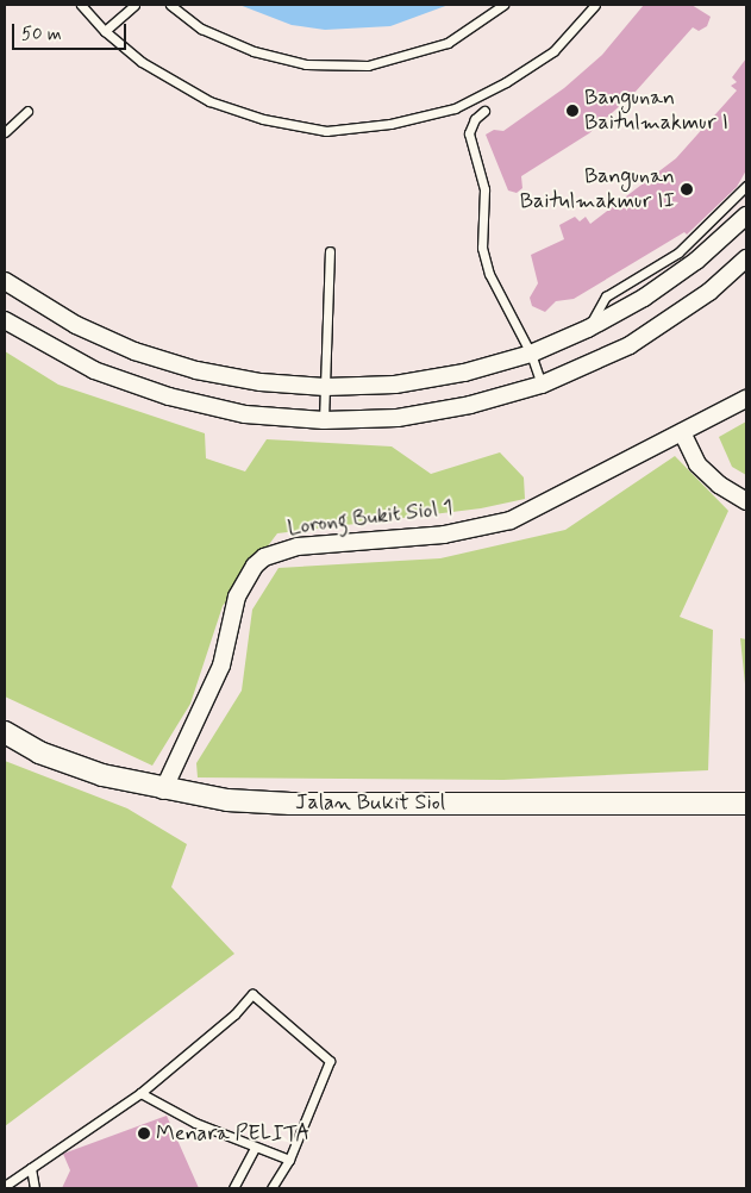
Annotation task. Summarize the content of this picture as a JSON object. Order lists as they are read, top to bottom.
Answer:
{
  "streets": {
    "street": ["Lorong Bukit Siol 1", "Jalan Bukit Siol"]
  },
  "crossings": [
    ["Lorong Bukit Siol 1", "Jalan Bukit Siol"]
  ],
  "places": ["Bangunan Baitulmakmur I", "Bangunan Baitulmakmur II", "Menara PELITA"],
  "scale_bar": "50 m"
}
